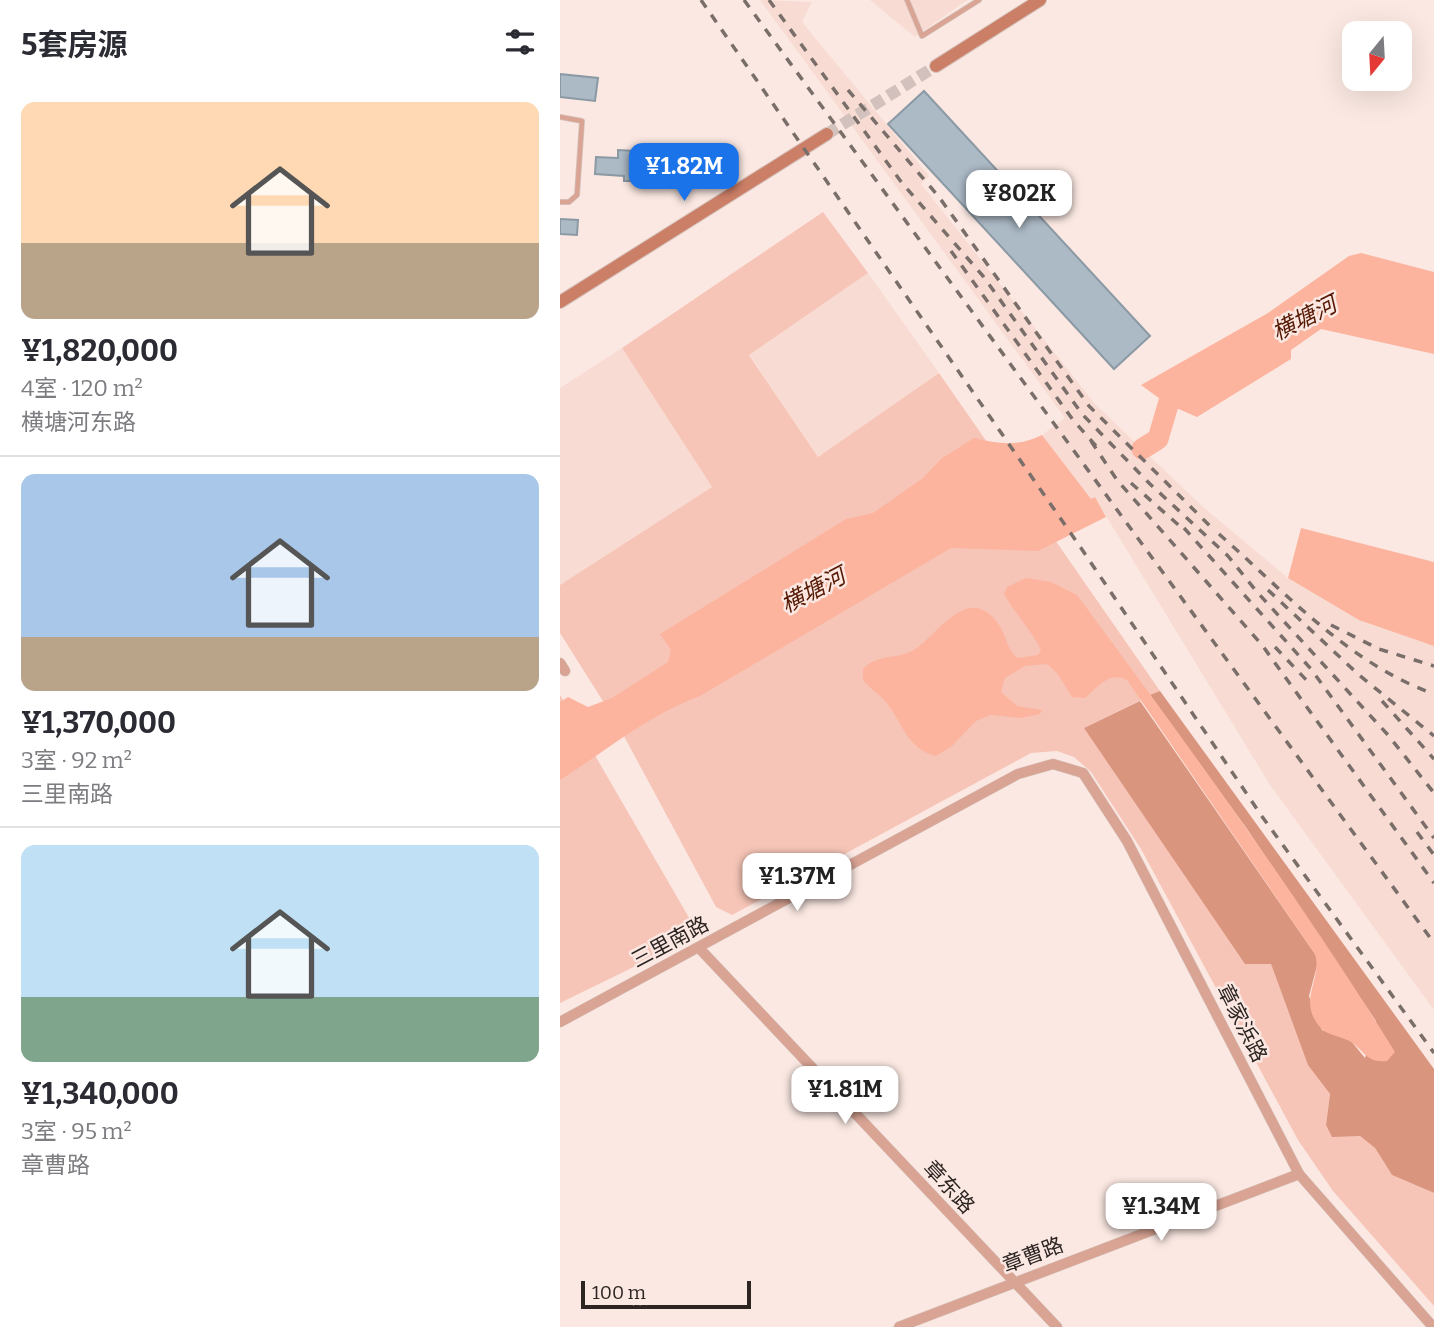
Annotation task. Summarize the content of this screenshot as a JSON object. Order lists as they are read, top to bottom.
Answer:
{
  "streets": {
    "street": [
      "三里南路",
      "章家浜路",
      "章东路",
      "章曹路"
    ]
  },
  "crossings": [
    ["三里南路", "章家浜路"],
    ["三里南路", "章东路"],
    ["章家浜路", "章曹路"],
    ["章东路", "章曹路"]
  ],
  "water": ["横塘河"],
  "scale_bar": "100 m",
  "north": "bottom",
  "page": {
    "heading": "5套房源",
    "list": [
      {
        "name": "¥1,820,000",
        "note": "4室 · 120 m² · 横塘河东路"
      },
      {
        "name": "¥1,370,000",
        "note": "3室 · 92 m² · 三里南路"
      },
      {
        "name": "¥1,340,000",
        "note": "3室 · 95 m² · 章曹路"
      }
    ],
    "price": [
      "¥1.82M",
      "¥802K",
      "¥1.37M",
      "¥1.81M",
      "¥1.34M"
    ],
    "scale": "100 m"
  }
}
